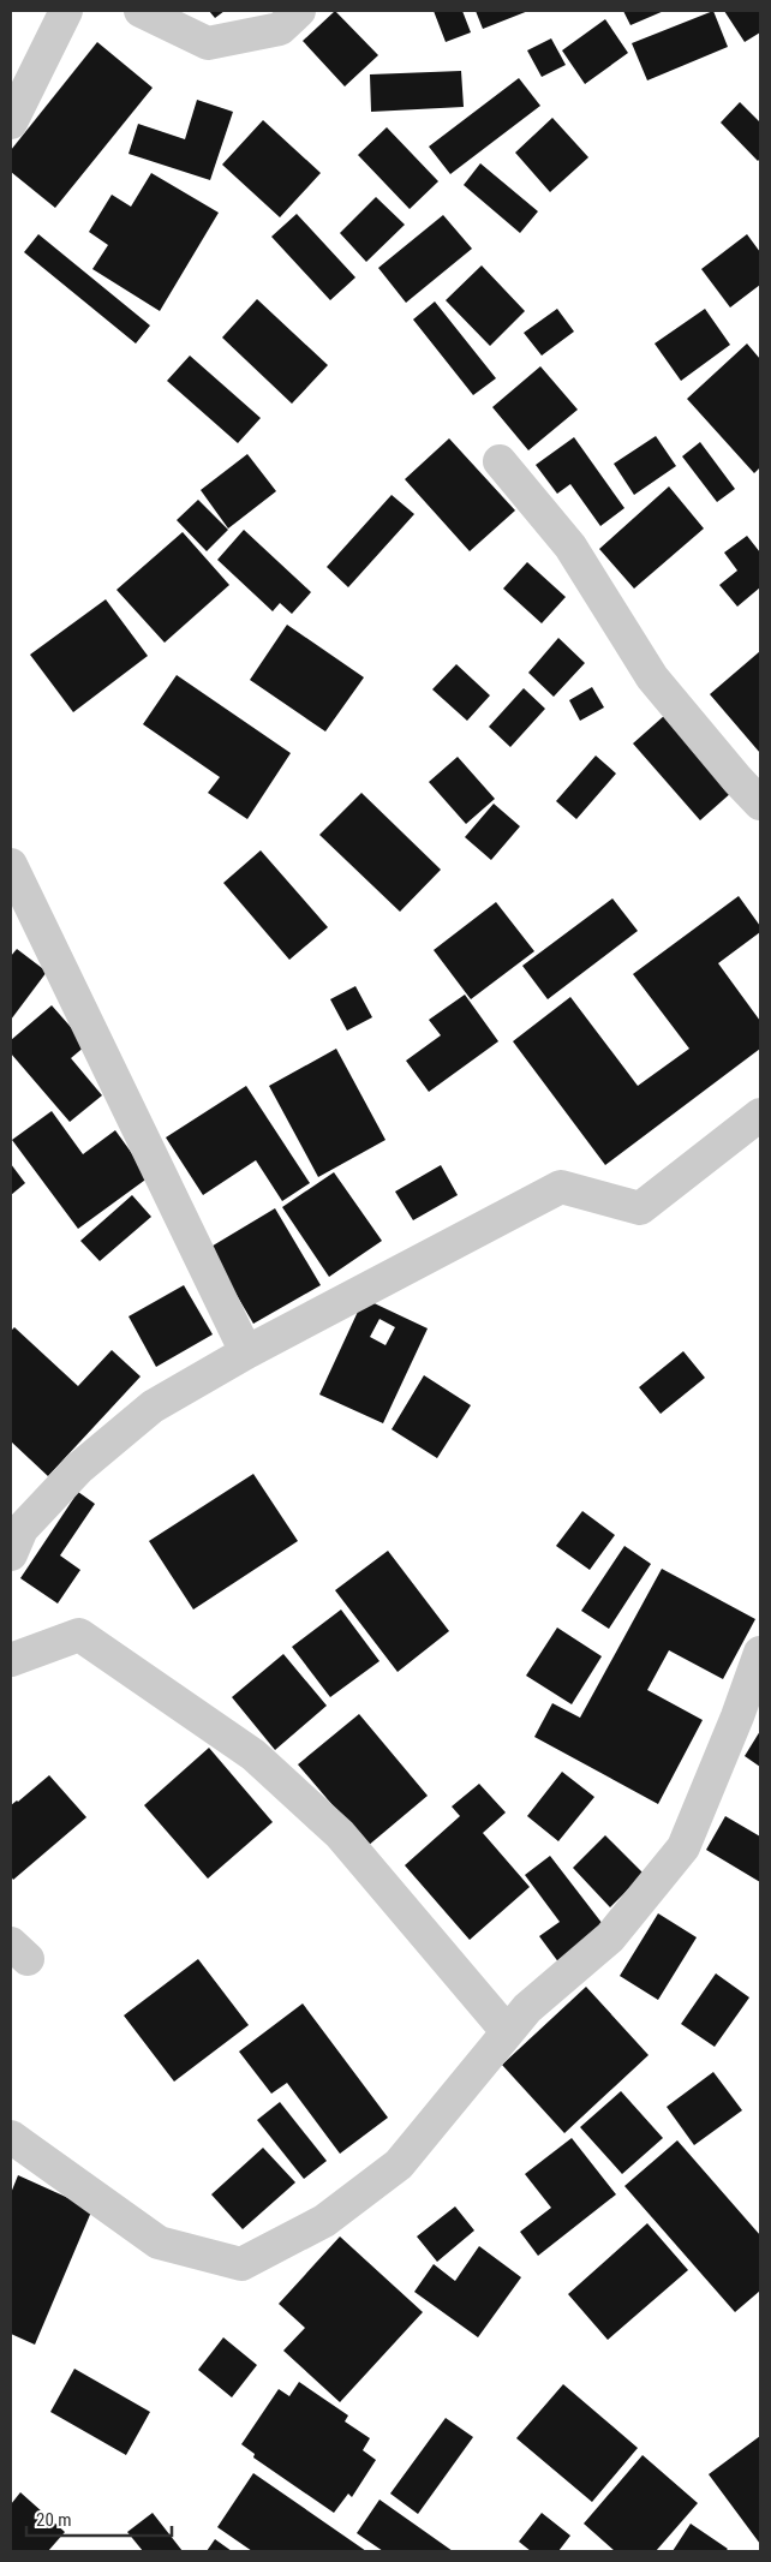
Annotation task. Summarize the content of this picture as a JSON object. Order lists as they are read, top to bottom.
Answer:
{
  "scale_bar": "20 m"
}
